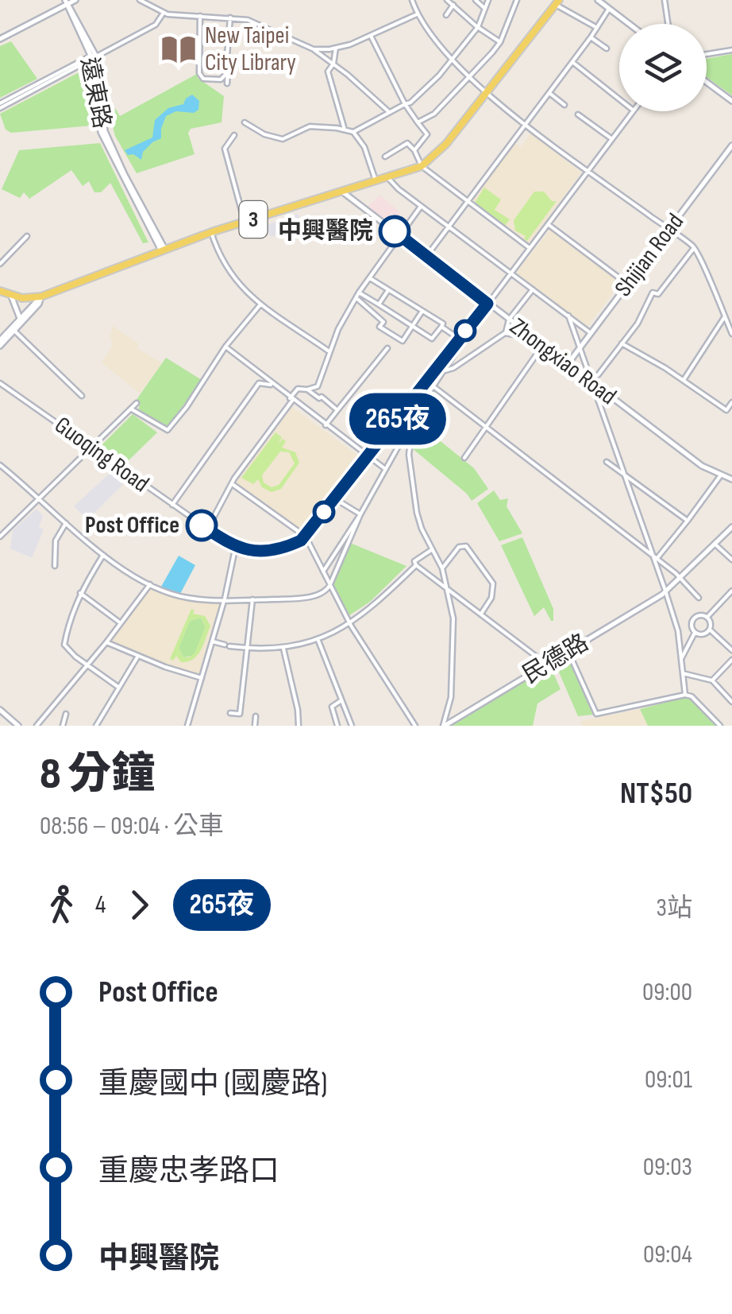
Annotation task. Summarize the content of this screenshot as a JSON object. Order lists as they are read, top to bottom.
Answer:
{
  "streets": {
    "main road": ["3"],
    "street": [
      "遠東路",
      "Shijian Road",
      "Zhongxiao Road",
      "Guoqing Road",
      "民德路"
    ]
  },
  "crossings": [
    ["遠東路", "3"],
    ["3", "Zhongxiao Road"],
    ["Shijian Road", "Zhongxiao Road"]
  ],
  "places": {
    "library": ["New Taipei City Library"],
    "other": ["中興醫院", "Post Office"]
  },
  "lines": ["bus line 265夜"],
  "page": {
    "on_map": "265夜",
    "heading": ["8 分鐘", "08:56 – 09:04 · 公車", "NT$50"],
    "legs": ["4", "265夜", "3站"],
    "list": [
      {
        "name": "Post Office",
        "value": "09:00"
      },
      {
        "name": "重慶國中 (國慶路)",
        "value": "09:01"
      },
      {
        "name": "重慶忠孝路口",
        "value": "09:03"
      },
      {
        "name": "中興醫院",
        "value": "09:04"
      }
    ]
  }
}
